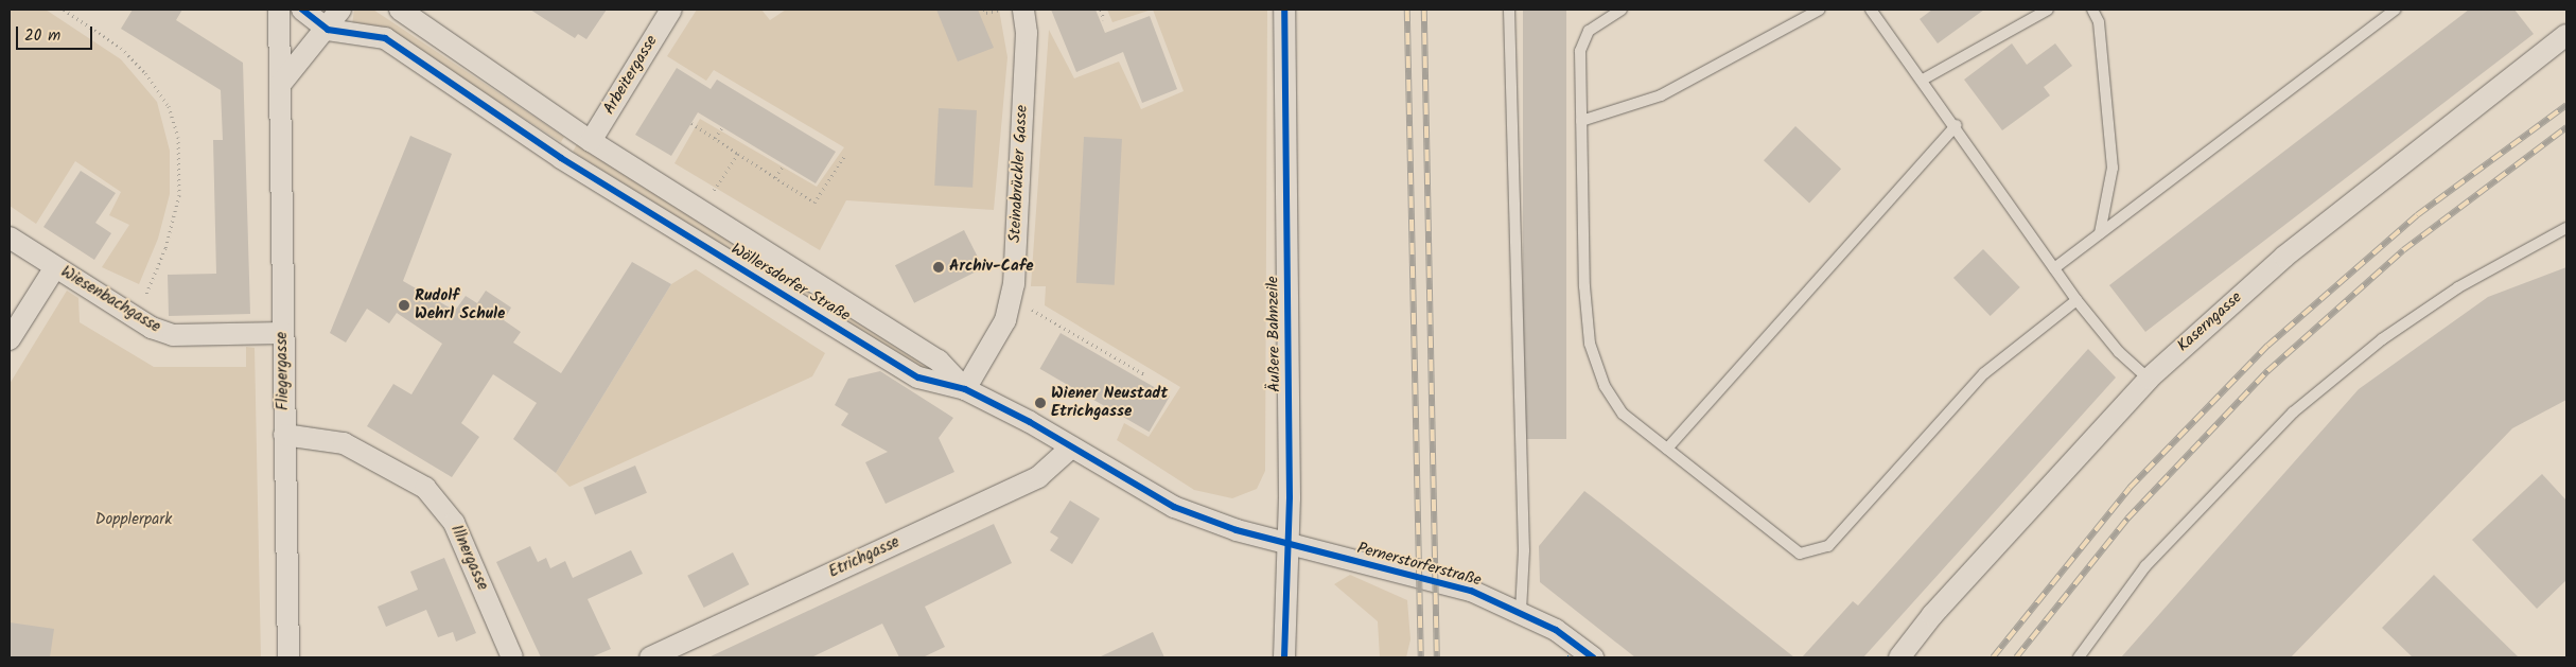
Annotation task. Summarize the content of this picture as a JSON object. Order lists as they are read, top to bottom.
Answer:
{
  "streets": {
    "street": [
      "Arbeitergasse",
      "Steinabrückler Gasse",
      "Wöllersdorfer Straße",
      "Wiesenbachgasse",
      "Kaserngasse",
      "Äußere Bahnzeile",
      "Fliegergasse",
      "Illnergasse",
      "Etrichgasse",
      "Pernerstorferstraße"
    ]
  },
  "crossings": [
    ["Arbeitergasse", "Wöllersdorfer Straße"],
    ["Steinabrückler Gasse", "Wöllersdorfer Straße"],
    ["Wöllersdorfer Straße", "Äußere Bahnzeile"],
    ["Wöllersdorfer Straße", "Etrichgasse"],
    ["Wöllersdorfer Straße", "Pernerstorferstraße"],
    ["Wiesenbachgasse", "Fliegergasse"],
    ["Äußere Bahnzeile", "Pernerstorferstraße"],
    ["Fliegergasse", "Illnergasse"]
  ],
  "parks": ["Dopplerpark"],
  "places": ["Archiv-Cafe", "Rudolf Wehrl Schule", "Wiener Neustadt Etrichgasse"],
  "scale_bar": "20 m"
}
